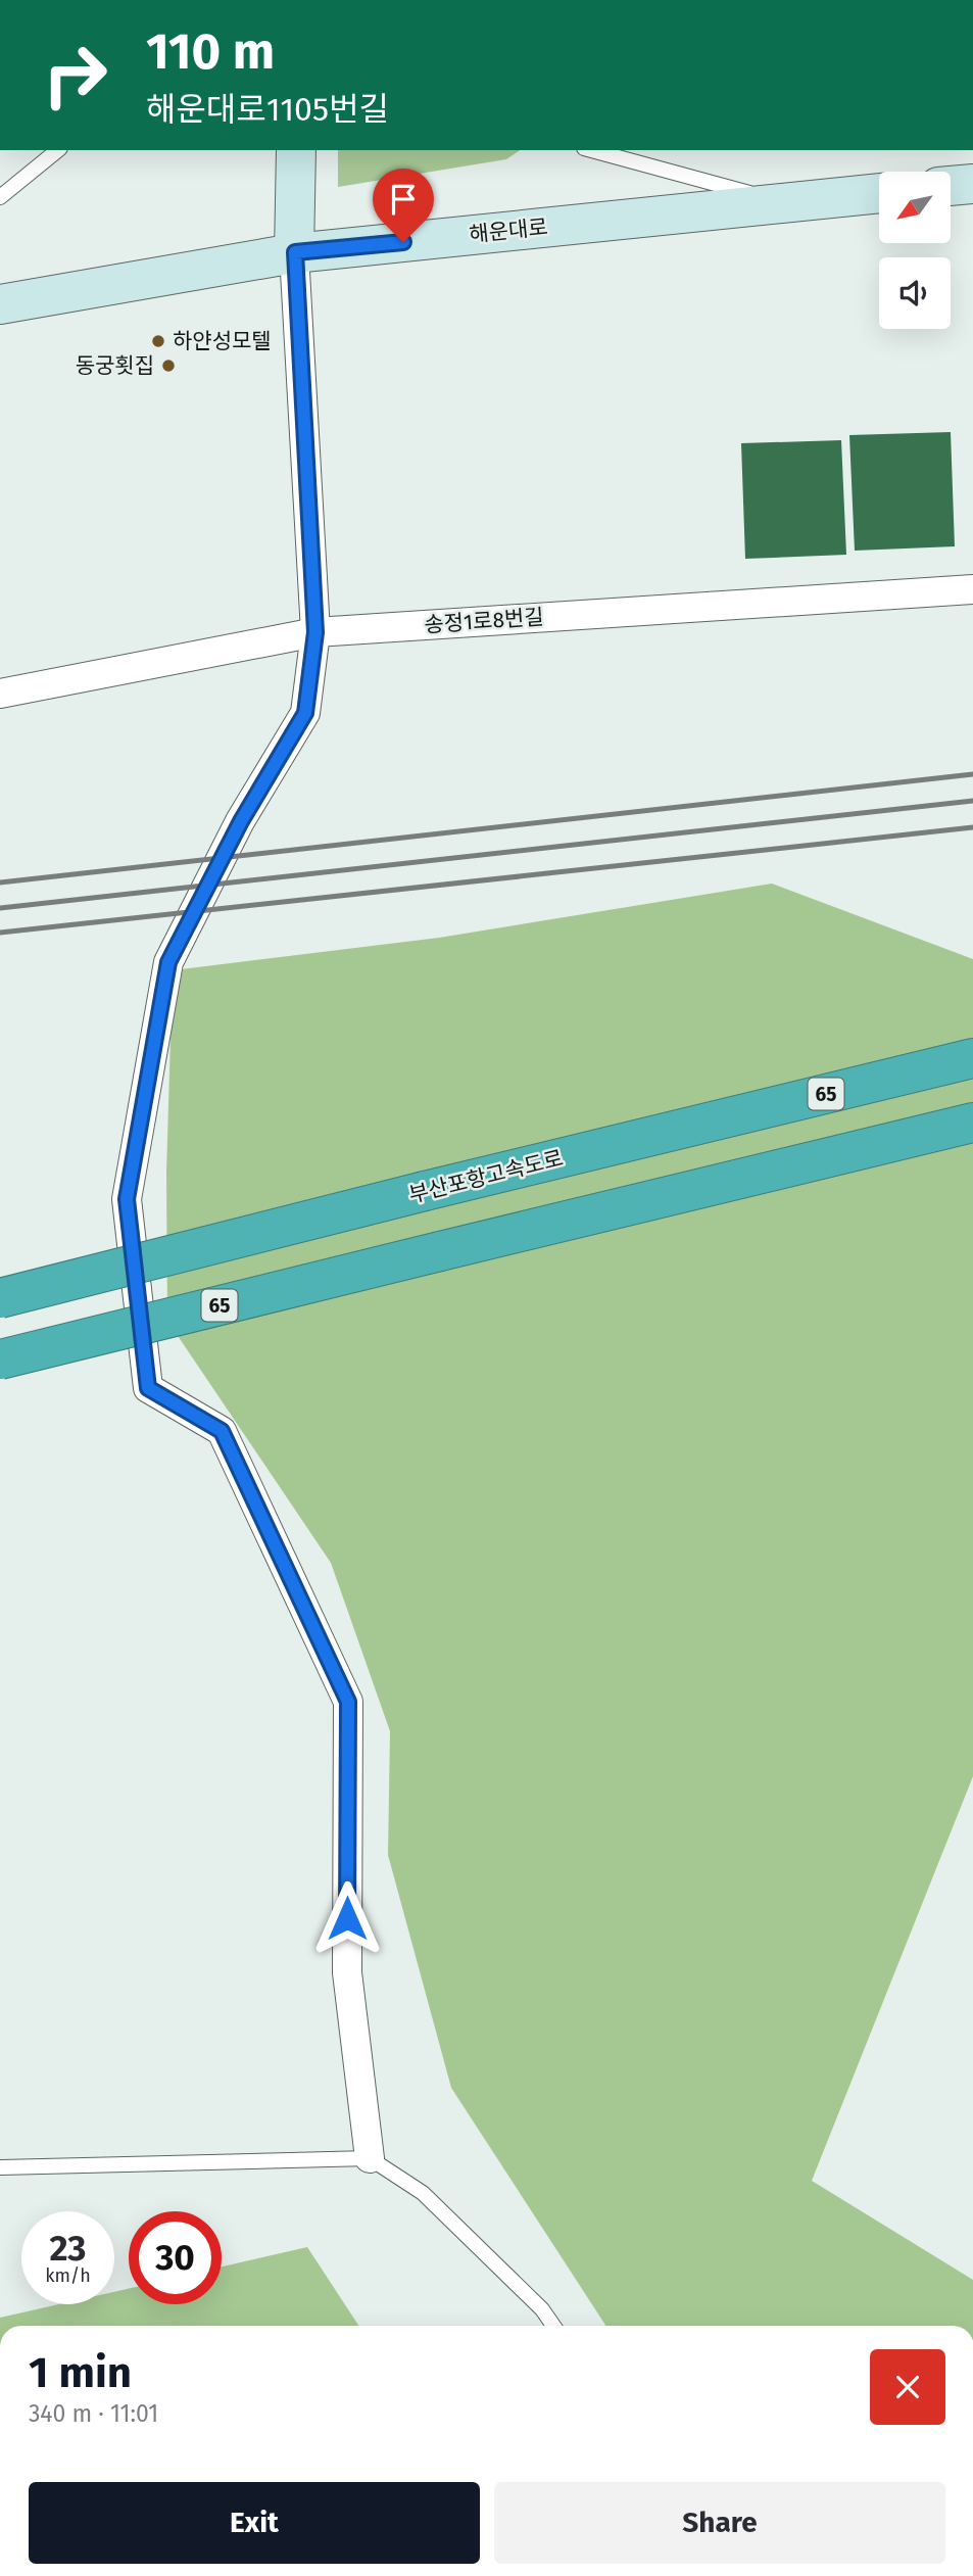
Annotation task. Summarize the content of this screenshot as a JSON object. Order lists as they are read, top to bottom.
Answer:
{
  "streets": {
    "highway": ["65", "부산포항고속도로"],
    "main road": ["해운대로"],
    "street": ["송정1로8번길"]
  },
  "places": ["하얀성모텔", "동궁횟집"],
  "north": "bottom left",
  "page": {
    "turn": ["110 m", "해운대로1105번길"],
    "speed": "23 km/h",
    "limit": "30",
    "heading": ["1 min", "340 m · 11:01"],
    "buttons": ["Exit", "Share"]
  }
}
